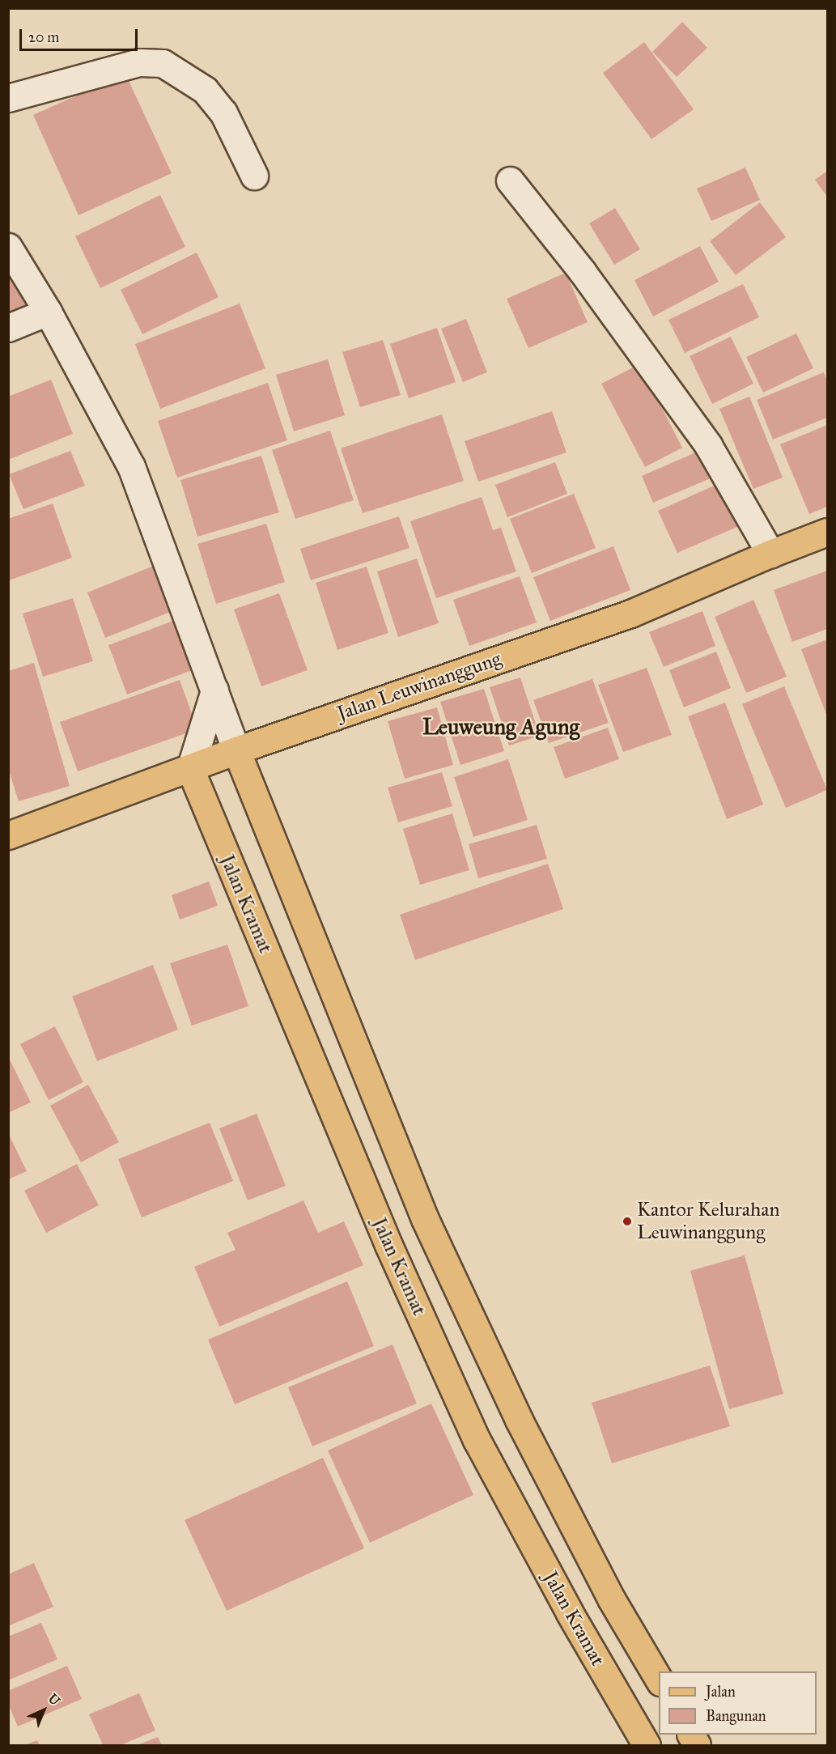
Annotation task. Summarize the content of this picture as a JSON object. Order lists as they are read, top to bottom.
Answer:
{
  "streets": {
    "main road": ["Jalan Leuwinanggung", "Jalan Kramat"]
  },
  "crossings": [
    ["Jalan Leuwinanggung", "Jalan Kramat"]
  ],
  "districts": ["Leuweung Agung"],
  "places": ["Kantor Kelurahan Leuwinanggung"],
  "legend": ["Jalan", "Bangunan"],
  "scale_bar": "20 m",
  "north": "top right"
}
